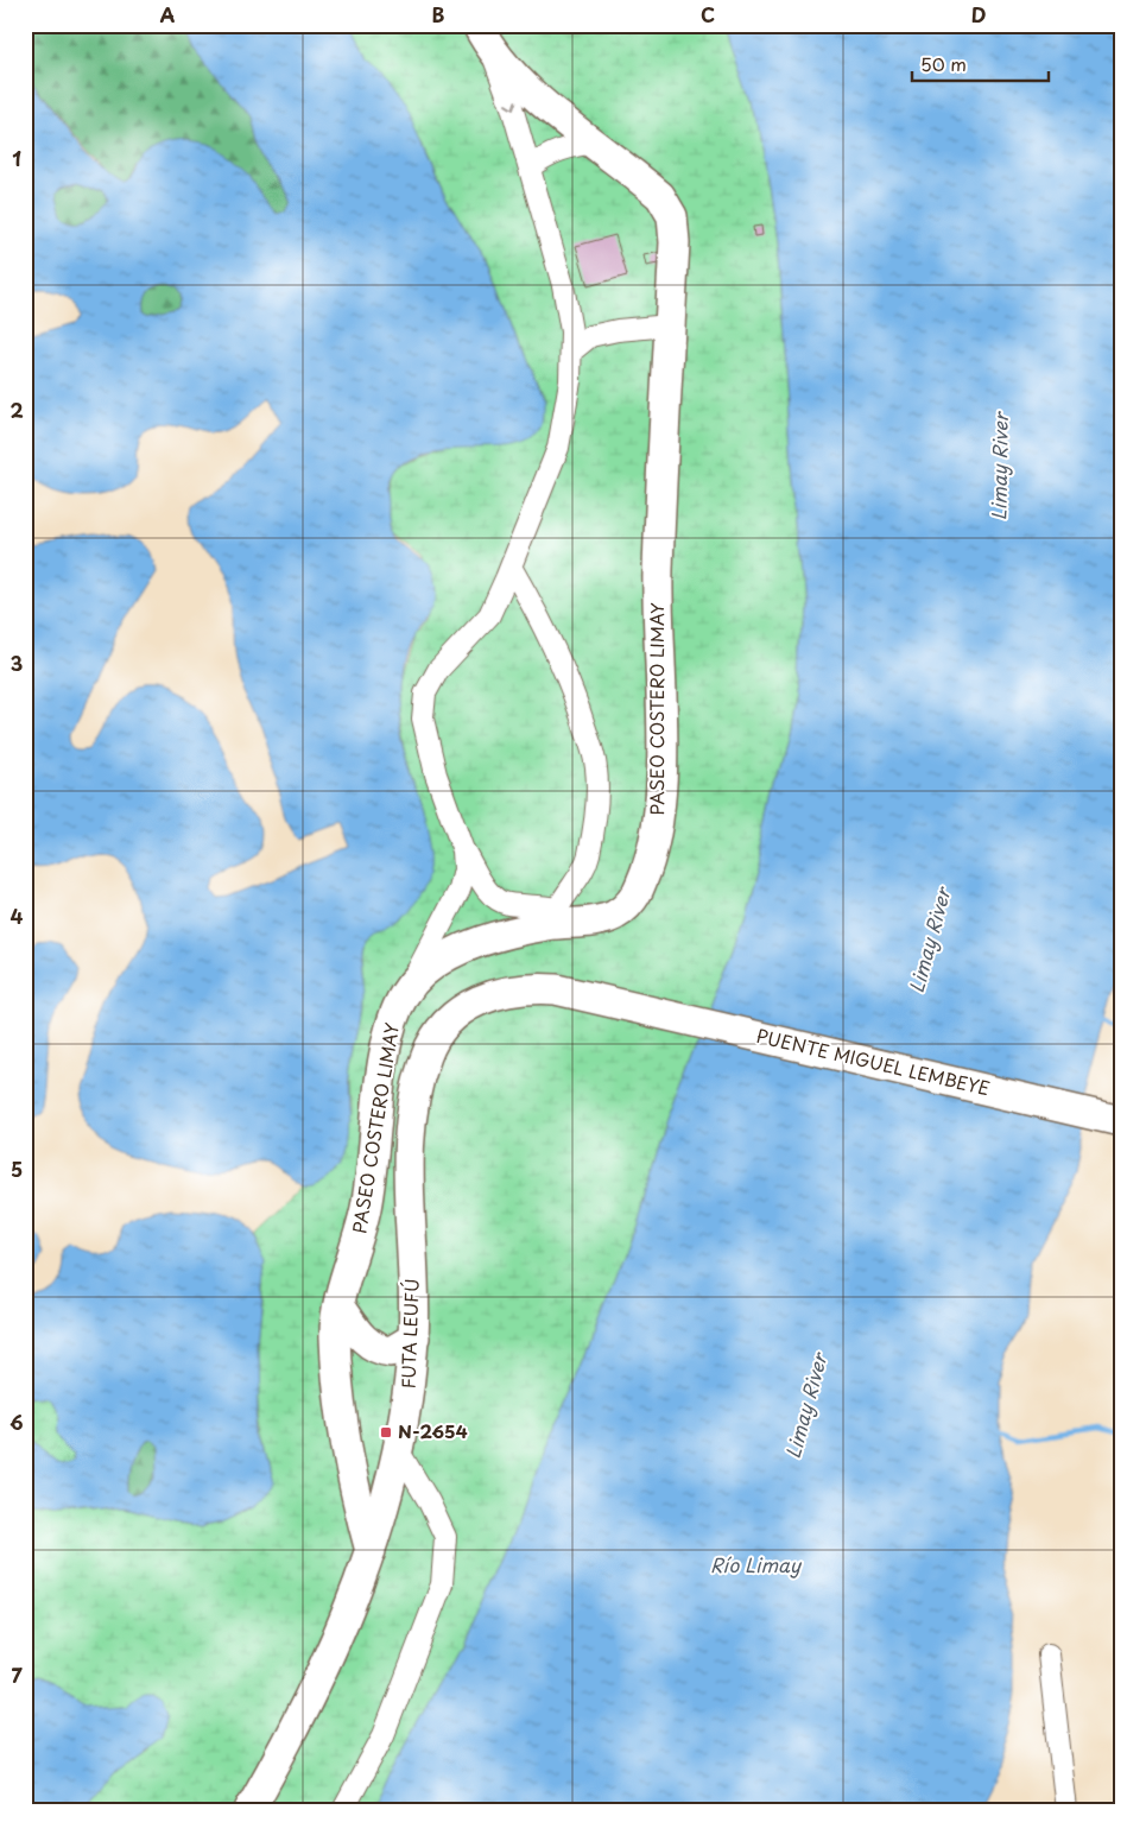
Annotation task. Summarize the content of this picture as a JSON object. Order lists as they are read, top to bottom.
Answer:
{
  "streets": {
    "street": ["PASEO COSTERO LIMAY", "PUENTE MIGUEL LEMBEYE", "FUTA LEUFÚ"]
  },
  "crossings": [
    ["PASEO COSTERO LIMAY", "FUTA LEUFÚ"],
    ["PUENTE MIGUEL LEMBEYE", "FUTA LEUFÚ"]
  ],
  "water": ["Limay River", "Río Limay"],
  "places": {
    "transit": ["N-2654"]
  },
  "scale_bar": "50 m",
  "grid": {
    "columns": [
      "A",
      "B",
      "C",
      "D"
    ],
    "rows": [
      "1",
      "2",
      "3",
      "4",
      "5",
      "6",
      "7"
    ]
  }
}
